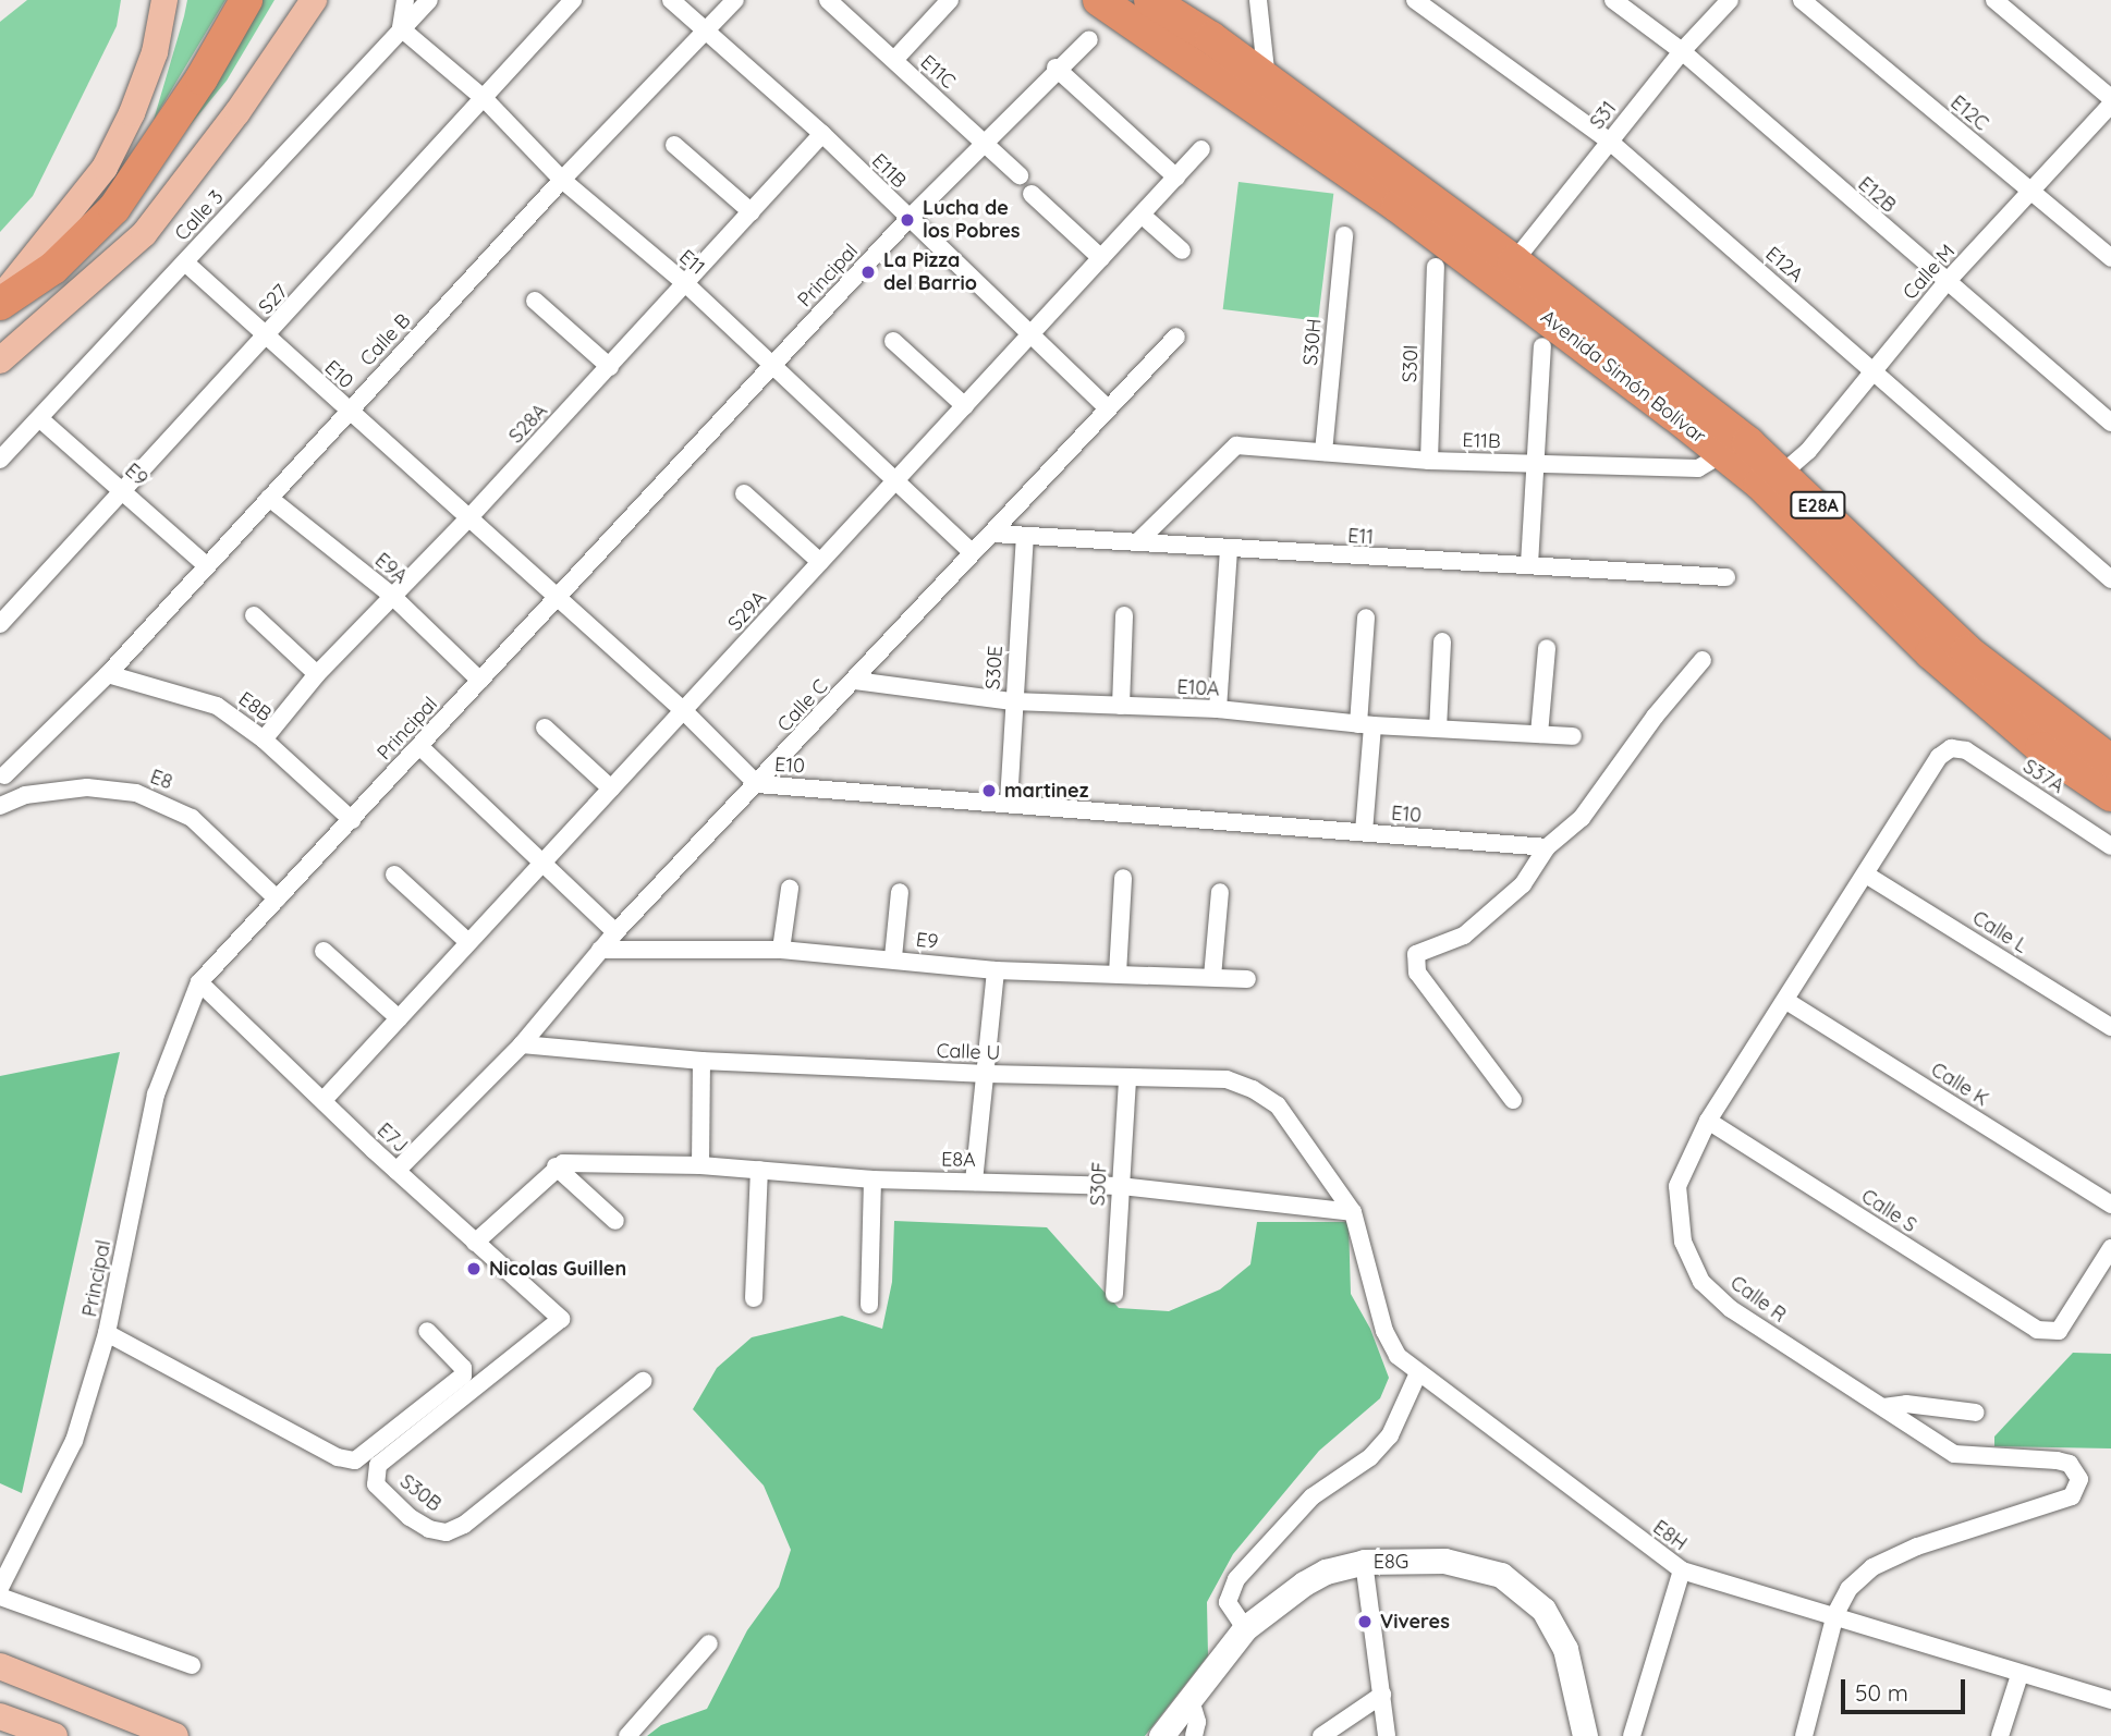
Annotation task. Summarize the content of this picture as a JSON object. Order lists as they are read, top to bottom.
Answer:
{
  "streets": {
    "highway": ["Avenida Simón Bolívar", "E28A"],
    "street": [
      "E11C",
      "E12C",
      "S31",
      "E11B",
      "E12B",
      "Calle 3",
      "E11",
      "E12A",
      "Calle M",
      "Principal",
      "S27",
      "Calle B",
      "S30H",
      "S30I",
      "E10",
      "S28A",
      "E9",
      "E9A",
      "S29A",
      "S30E",
      "E10A",
      "Calle C",
      "E8B",
      "S37A",
      "E8",
      "Calle L",
      "Calle U",
      "Calle K",
      "E7J",
      "E8A",
      "S30F",
      "Calle S",
      "Calle R",
      "S30B",
      "E8H",
      "E8G"
    ]
  },
  "crossings": [
    ["E11C", "Principal"],
    ["E12C", "Calle M"],
    ["S31", "E12B"],
    ["S31", "E12A"],
    ["S31", "Avenida Simón Bolívar"],
    ["E11B", "E11"],
    ["E11B", "Principal"],
    ["E11B", "Calle B"],
    ["E11B", "S30H"],
    ["E11B", "S30I"],
    ["E11B", "Avenida Simón Bolívar"],
    ["E11B", "S28A"],
    ["E11B", "S29A"],
    ["E11B", "Calle C"],
    ["E12B", "Calle M"],
    ["Calle 3", "E11"],
    ["Calle 3", "E10"],
    ["Calle 3", "E9"],
    ["E11", "Principal"],
    ["E11", "S27"],
    ["E11", "Calle B"],
    ["E11", "S28A"],
    ["E11", "S29A"],
    ["E11", "S30E"],
    ["E11", "Calle C"],
    ["E12A", "Calle M"],
    ["Calle M", "Avenida Simón Bolívar"],
    ["Principal", "E10"],
    ["Principal", "E9A"],
    ["Principal", "E8B"],
    ["Principal", "E8"],
    ["Principal", "E7J"],
    ["S27", "E10"],
    ["S27", "E9"],
    ["Calle B", "E10"],
    ["Calle B", "E9"],
    ["Calle B", "E9A"],
    ["Calle B", "E8B"],
    ["E10", "S28A"],
    ["E10", "S29A"],
    ["E10", "S30E"],
    ["E10", "Calle C"],
    ["S28A", "E9A"],
    ["S28A", "E8B"],
    ["E9", "Calle C"],
    ["S29A", "E7J"],
    ["S30E", "E10A"],
    ["E10A", "Calle C"],
    ["Calle C", "Calle U"],
    ["Calle C", "E7J"],
    ["S37A", "Calle R"],
    ["Calle L", "Calle R"],
    ["Calle U", "E8A"],
    ["Calle U", "S30F"],
    ["Calle U", "E8H"],
    ["Calle K", "Calle R"],
    ["E7J", "S30B"],
    ["E8A", "S30F"],
    ["E8A", "E8H"],
    ["Calle S", "Calle R"],
    ["Calle R", "E8H"]
  ],
  "places": [
    "Lucha de los Pobres",
    "La Pizza del Barrio",
    "martinez",
    "Nicolas Guillen",
    "Viveres"
  ],
  "scale_bar": "50 m"
}
